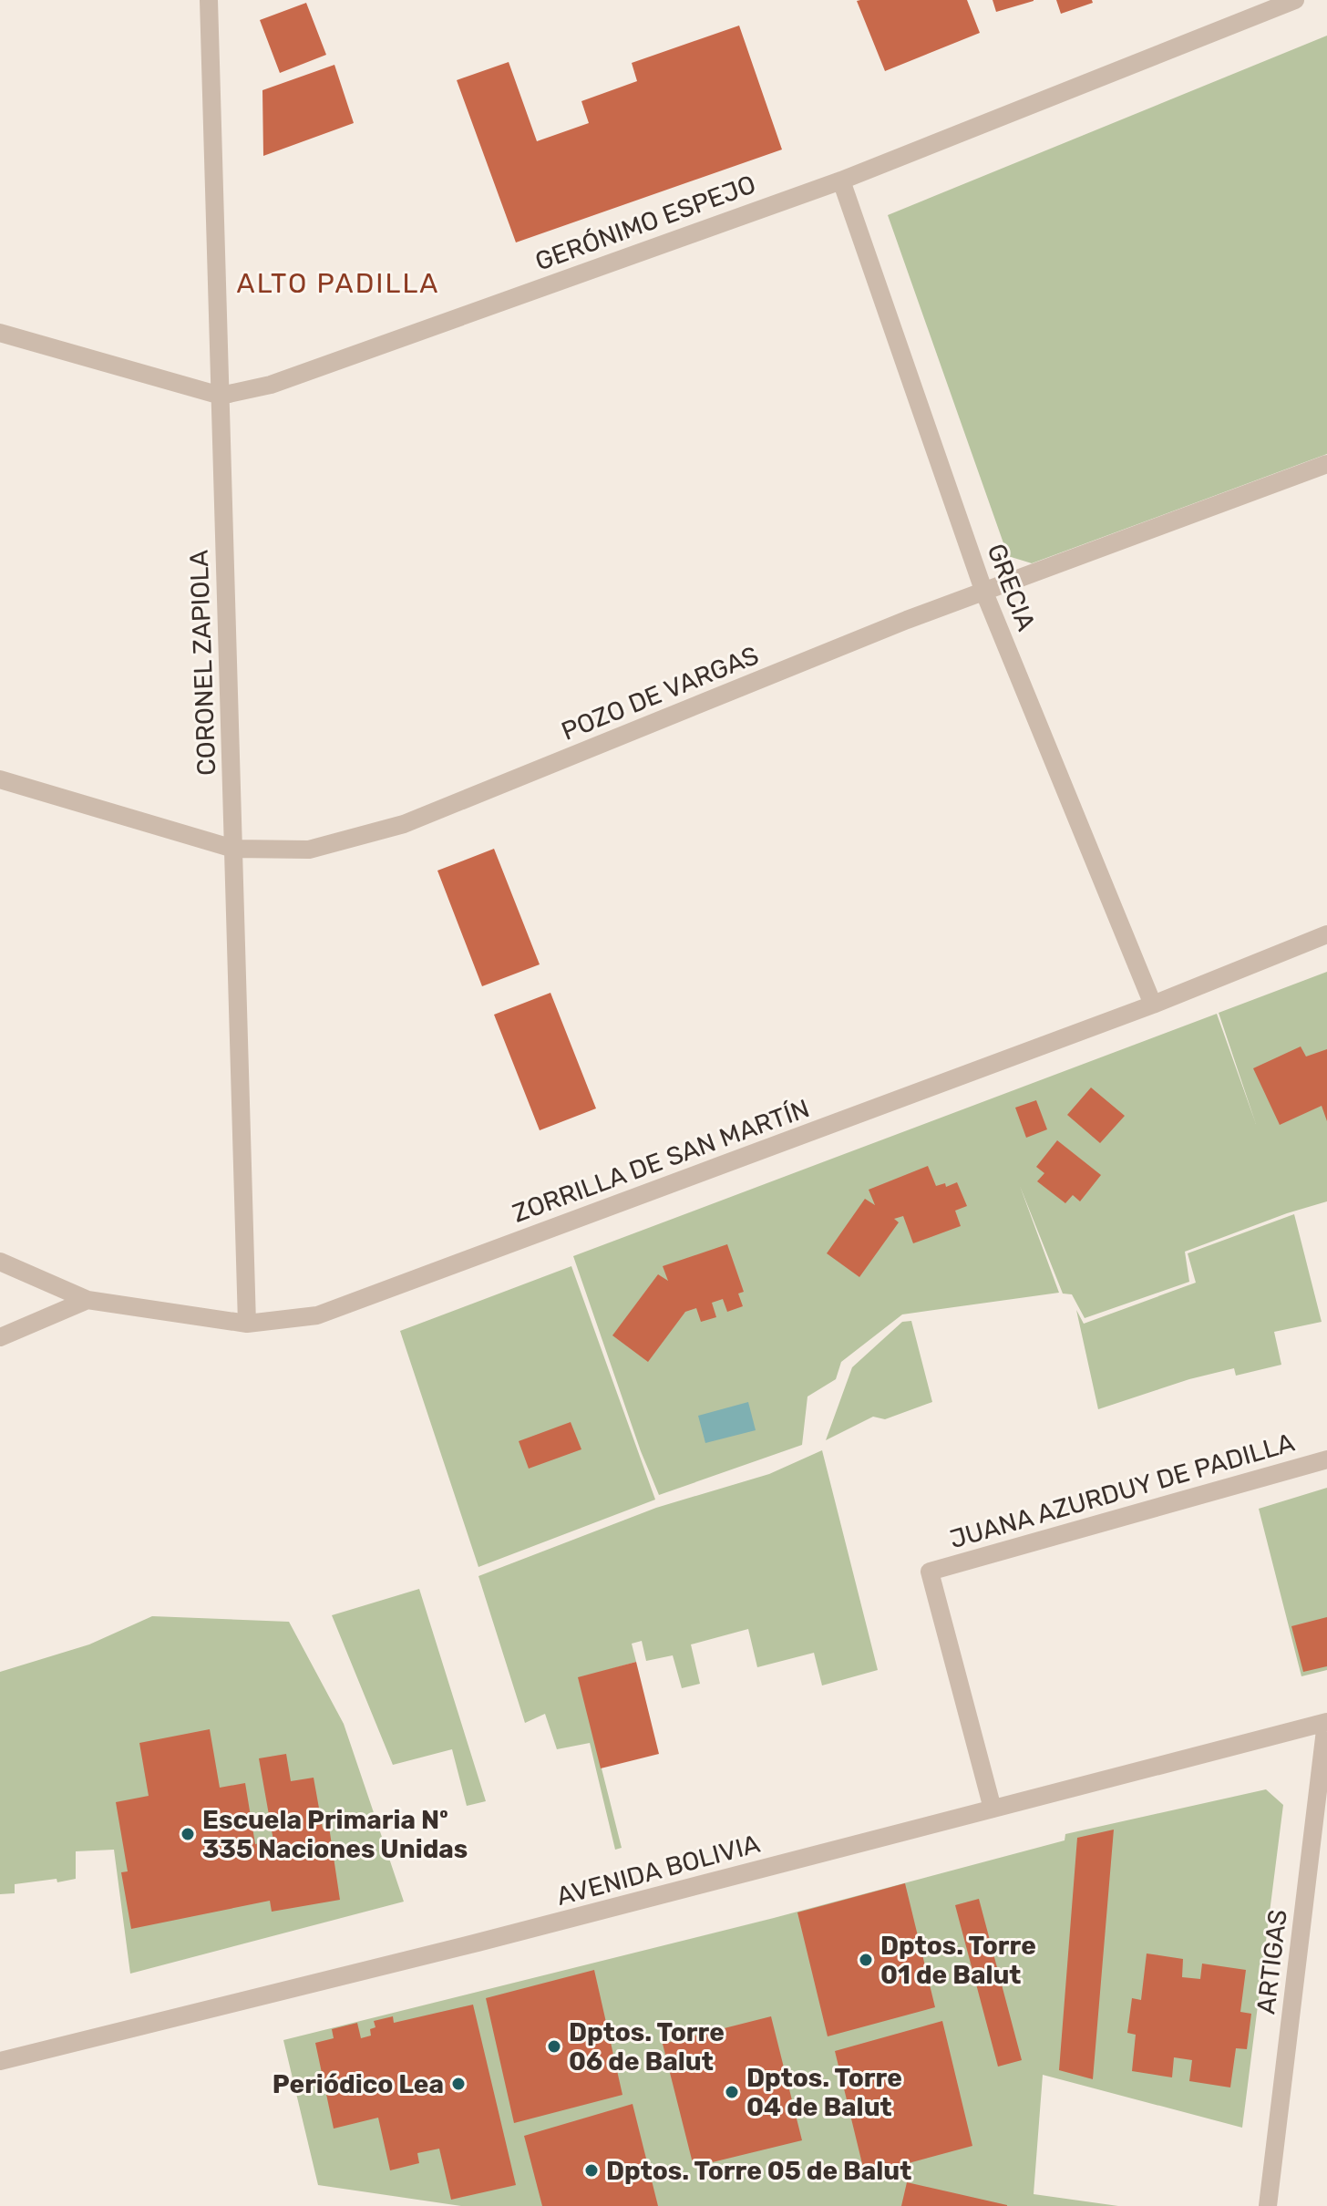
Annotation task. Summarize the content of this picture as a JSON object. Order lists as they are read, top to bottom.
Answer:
{
  "streets": {
    "street": [
      "GERÓNIMO ESPEJO",
      "GRECIA",
      "CORONEL ZAPIOLA",
      "POZO DE VARGAS",
      "ZORRILLA DE SAN MARTÍN",
      "JUANA AZURDUY DE PADILLA",
      "AVENIDA BOLIVIA",
      "ARTIGAS"
    ]
  },
  "crossings": [
    ["GERÓNIMO ESPEJO", "GRECIA"],
    ["GERÓNIMO ESPEJO", "CORONEL ZAPIOLA"],
    ["GRECIA", "POZO DE VARGAS"],
    ["GRECIA", "ZORRILLA DE SAN MARTÍN"],
    ["CORONEL ZAPIOLA", "POZO DE VARGAS"],
    ["CORONEL ZAPIOLA", "ZORRILLA DE SAN MARTÍN"],
    ["JUANA AZURDUY DE PADILLA", "AVENIDA BOLIVIA"],
    ["AVENIDA BOLIVIA", "ARTIGAS"]
  ],
  "districts": ["ALTO PADILLA"],
  "places": [
    "Escuela Primaria Nº 335 Naciones Unidas",
    "Dptos. Torre 01 de Balut",
    "Dptos. Torre 06 de Balut",
    "Periódico Lea",
    "Dptos. Torre 04 de Balut",
    "Dptos. Torre 05 de Balut"
  ]
}
